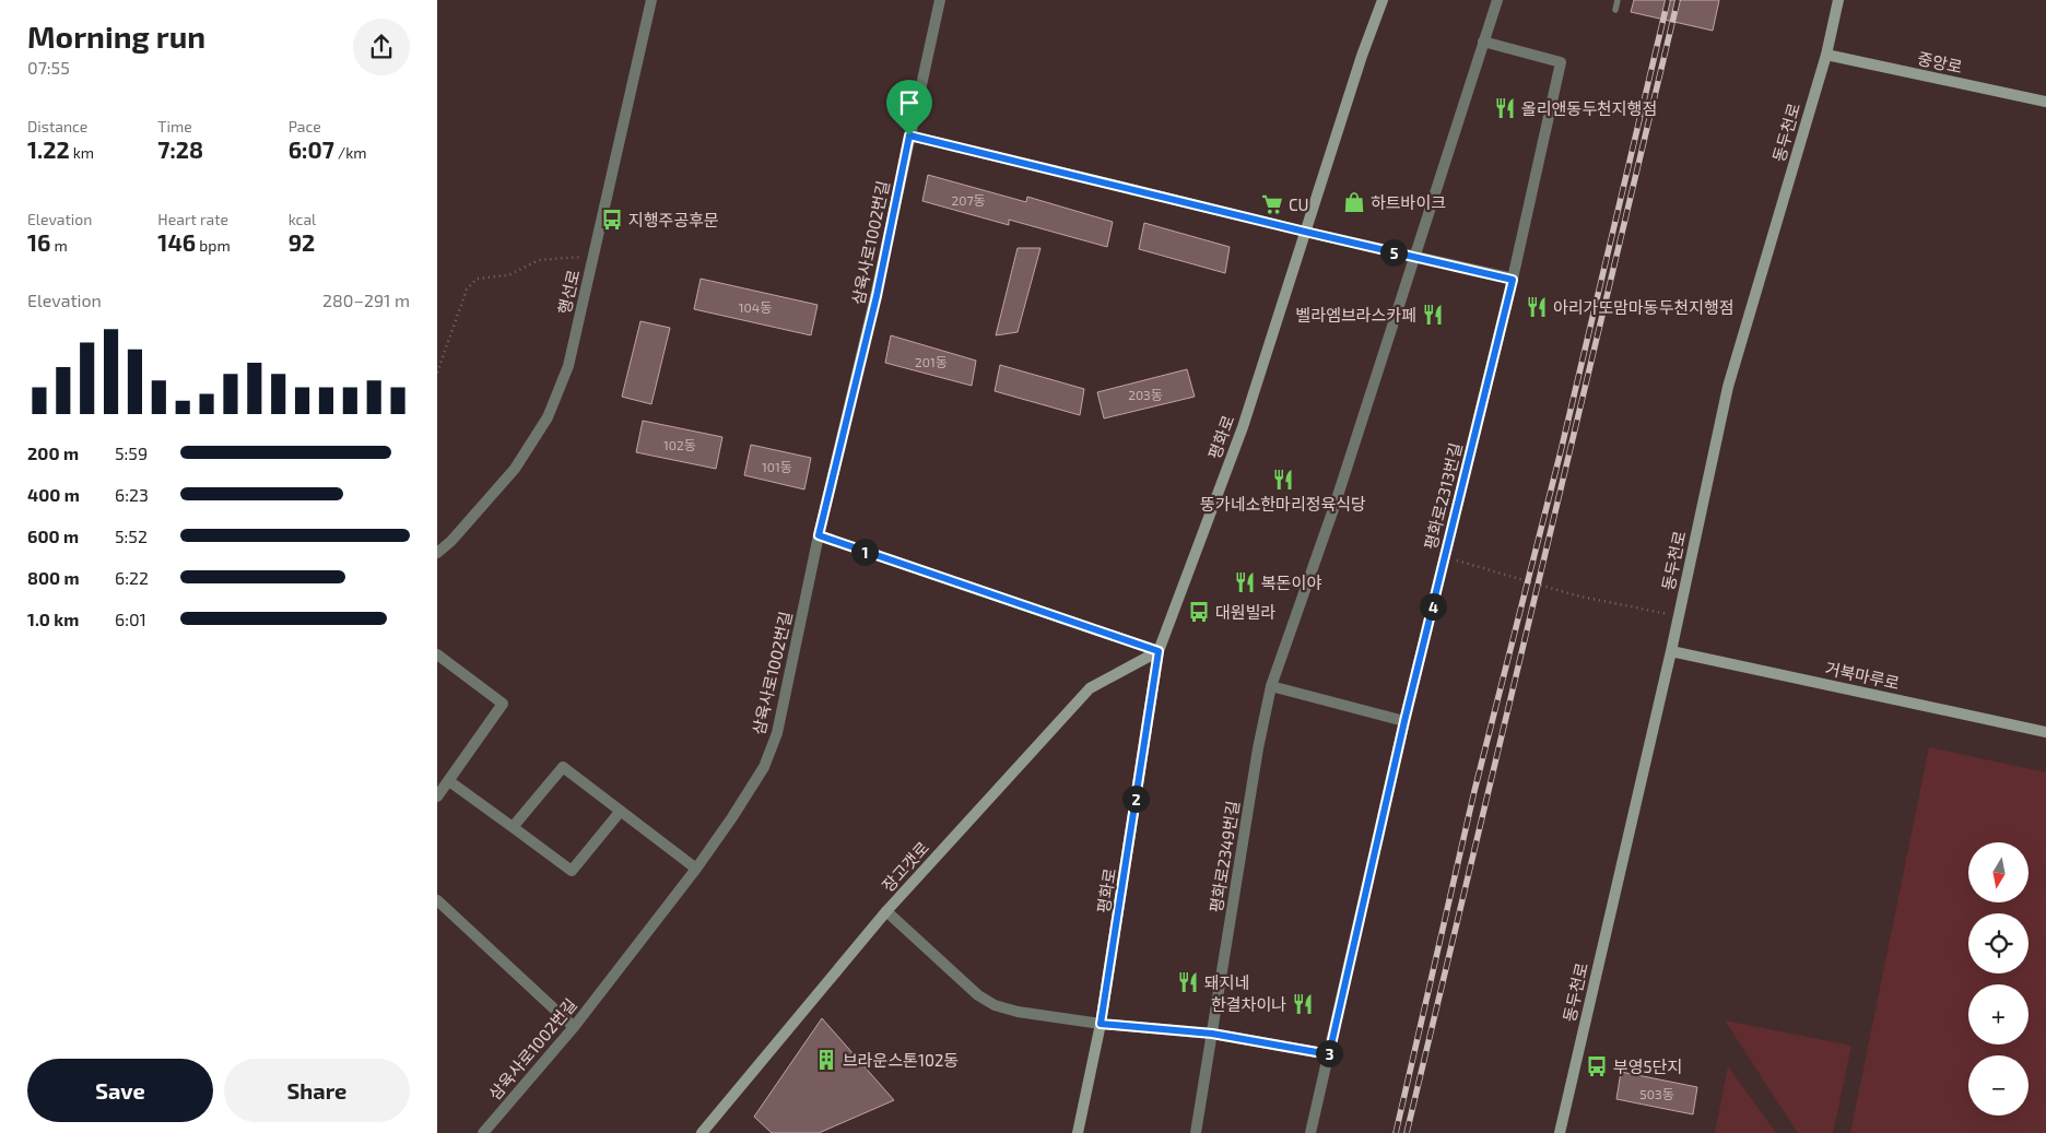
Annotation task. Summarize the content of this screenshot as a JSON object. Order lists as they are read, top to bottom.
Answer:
{
  "streets": {
    "street": [
      "중앙로",
      "동두천로",
      "삼육사로1002번길",
      "행선로",
      "평화로",
      "평화로2313번길",
      "거북마루로",
      "평화로2349번길",
      "장고갯로"
    ]
  },
  "crossings": [
    ["중앙로", "동두천로"],
    ["동두천로", "거북마루로"],
    ["평화로", "장고갯로"]
  ],
  "places": {
    "restaurant": [
      "올리앤동두천지행점",
      "아리가또맘마동두천지행점",
      "벨라엠브라스카페",
      "뚱가네소한마리정육식당",
      "복돈이야",
      "돼지네",
      "한결차이나"
    ],
    "shop": ["하트바이크"],
    "supermarket": ["CU"],
    "bus stop": ["지행주공후문", "대원빌라", "부영5단지"],
    "building": ["브라운스톤102동"]
  },
  "house_numbers": [
    "207동",
    "104동",
    "201동",
    "203동",
    "102동",
    "101동",
    "503동"
  ],
  "north": "bottom",
  "page": {
    "heading": ["Morning run", "07:55"],
    "stats": [
      ["Distance", "1.22 km"],
      ["Time", "7:28"],
      ["Pace", "6:07 /km"],
      ["Elevation", "16 m"],
      ["Heart rate", "146 bpm"],
      ["kcal", "92"]
    ],
    "pins": [
      "5",
      "1",
      "4",
      "2",
      "3"
    ],
    "chart": ["Elevation", "280–291 m"],
    "list": [
      {
        "name": "200 m",
        "note": "5:59"
      },
      {
        "name": "400 m",
        "note": "6:23"
      },
      {
        "name": "600 m",
        "note": "5:52"
      },
      {
        "name": "800 m",
        "note": "6:22"
      },
      {
        "name": "1.0 km",
        "note": "6:01"
      }
    ],
    "map_buttons": ["+", "−"],
    "buttons": ["Save", "Share"]
  }
}
